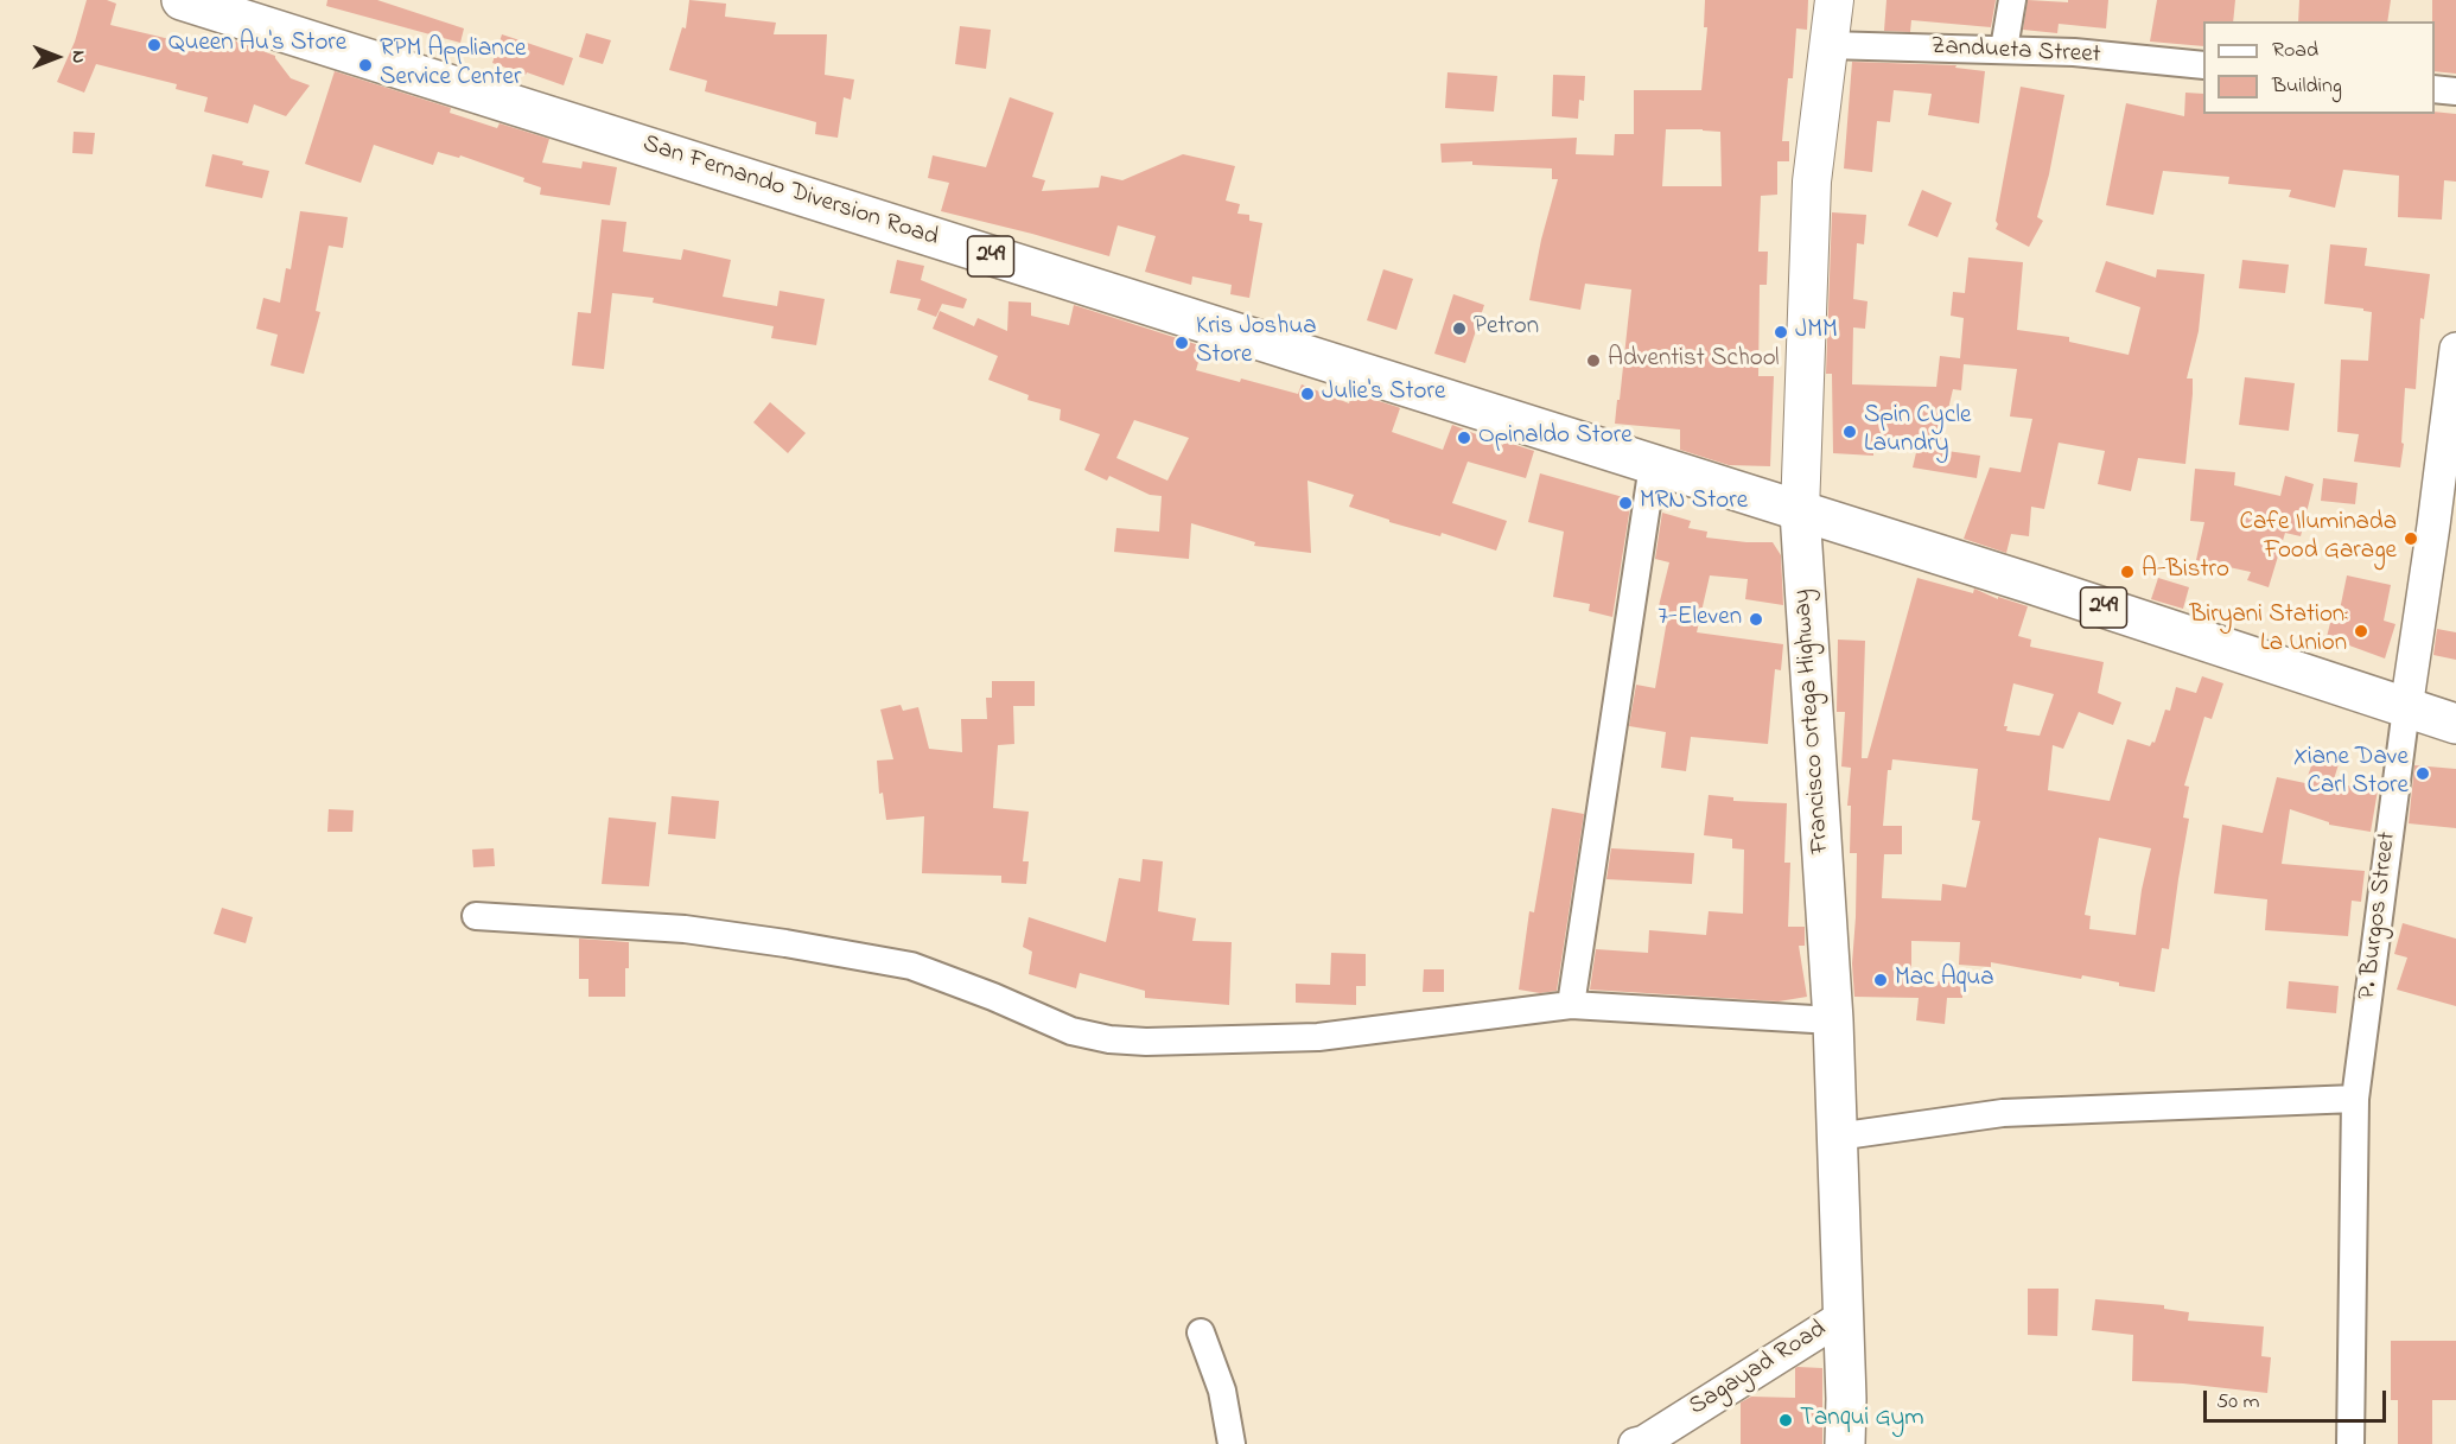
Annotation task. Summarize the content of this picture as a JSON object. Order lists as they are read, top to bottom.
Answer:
{
  "streets": {
    "main road": ["San Fernando Diversion Road", "249", "Francisco Ortega Highway"],
    "street": ["Zandueta Street", "P. Burgos Street", "Sagayad Road"]
  },
  "crossings": [
    ["Zandueta Street", "Francisco Ortega Highway"],
    ["San Fernando Diversion Road", "Francisco Ortega Highway"],
    ["San Fernando Diversion Road", "P. Burgos Street"],
    ["Francisco Ortega Highway", "Sagayad Road"]
  ],
  "places": [
    "Queen Au's Store",
    "RPM Appliance Service Center",
    "Petron",
    "JMM",
    "Kris Joshua Store",
    "Adventist School",
    "Julie's Store",
    "Spin Cycle Laundry",
    "Opinaldo Store",
    "MRN Store",
    "Cafe Iluminada Food Garage",
    "A-Bistro",
    "7-Eleven",
    "Biryani Station: La Union",
    "Xiane Dave Carl Store",
    "Mac Aqua",
    "Tanqui Gym"
  ],
  "legend": ["Road", "Building"],
  "scale_bar": "50 m",
  "north": "right"
}
